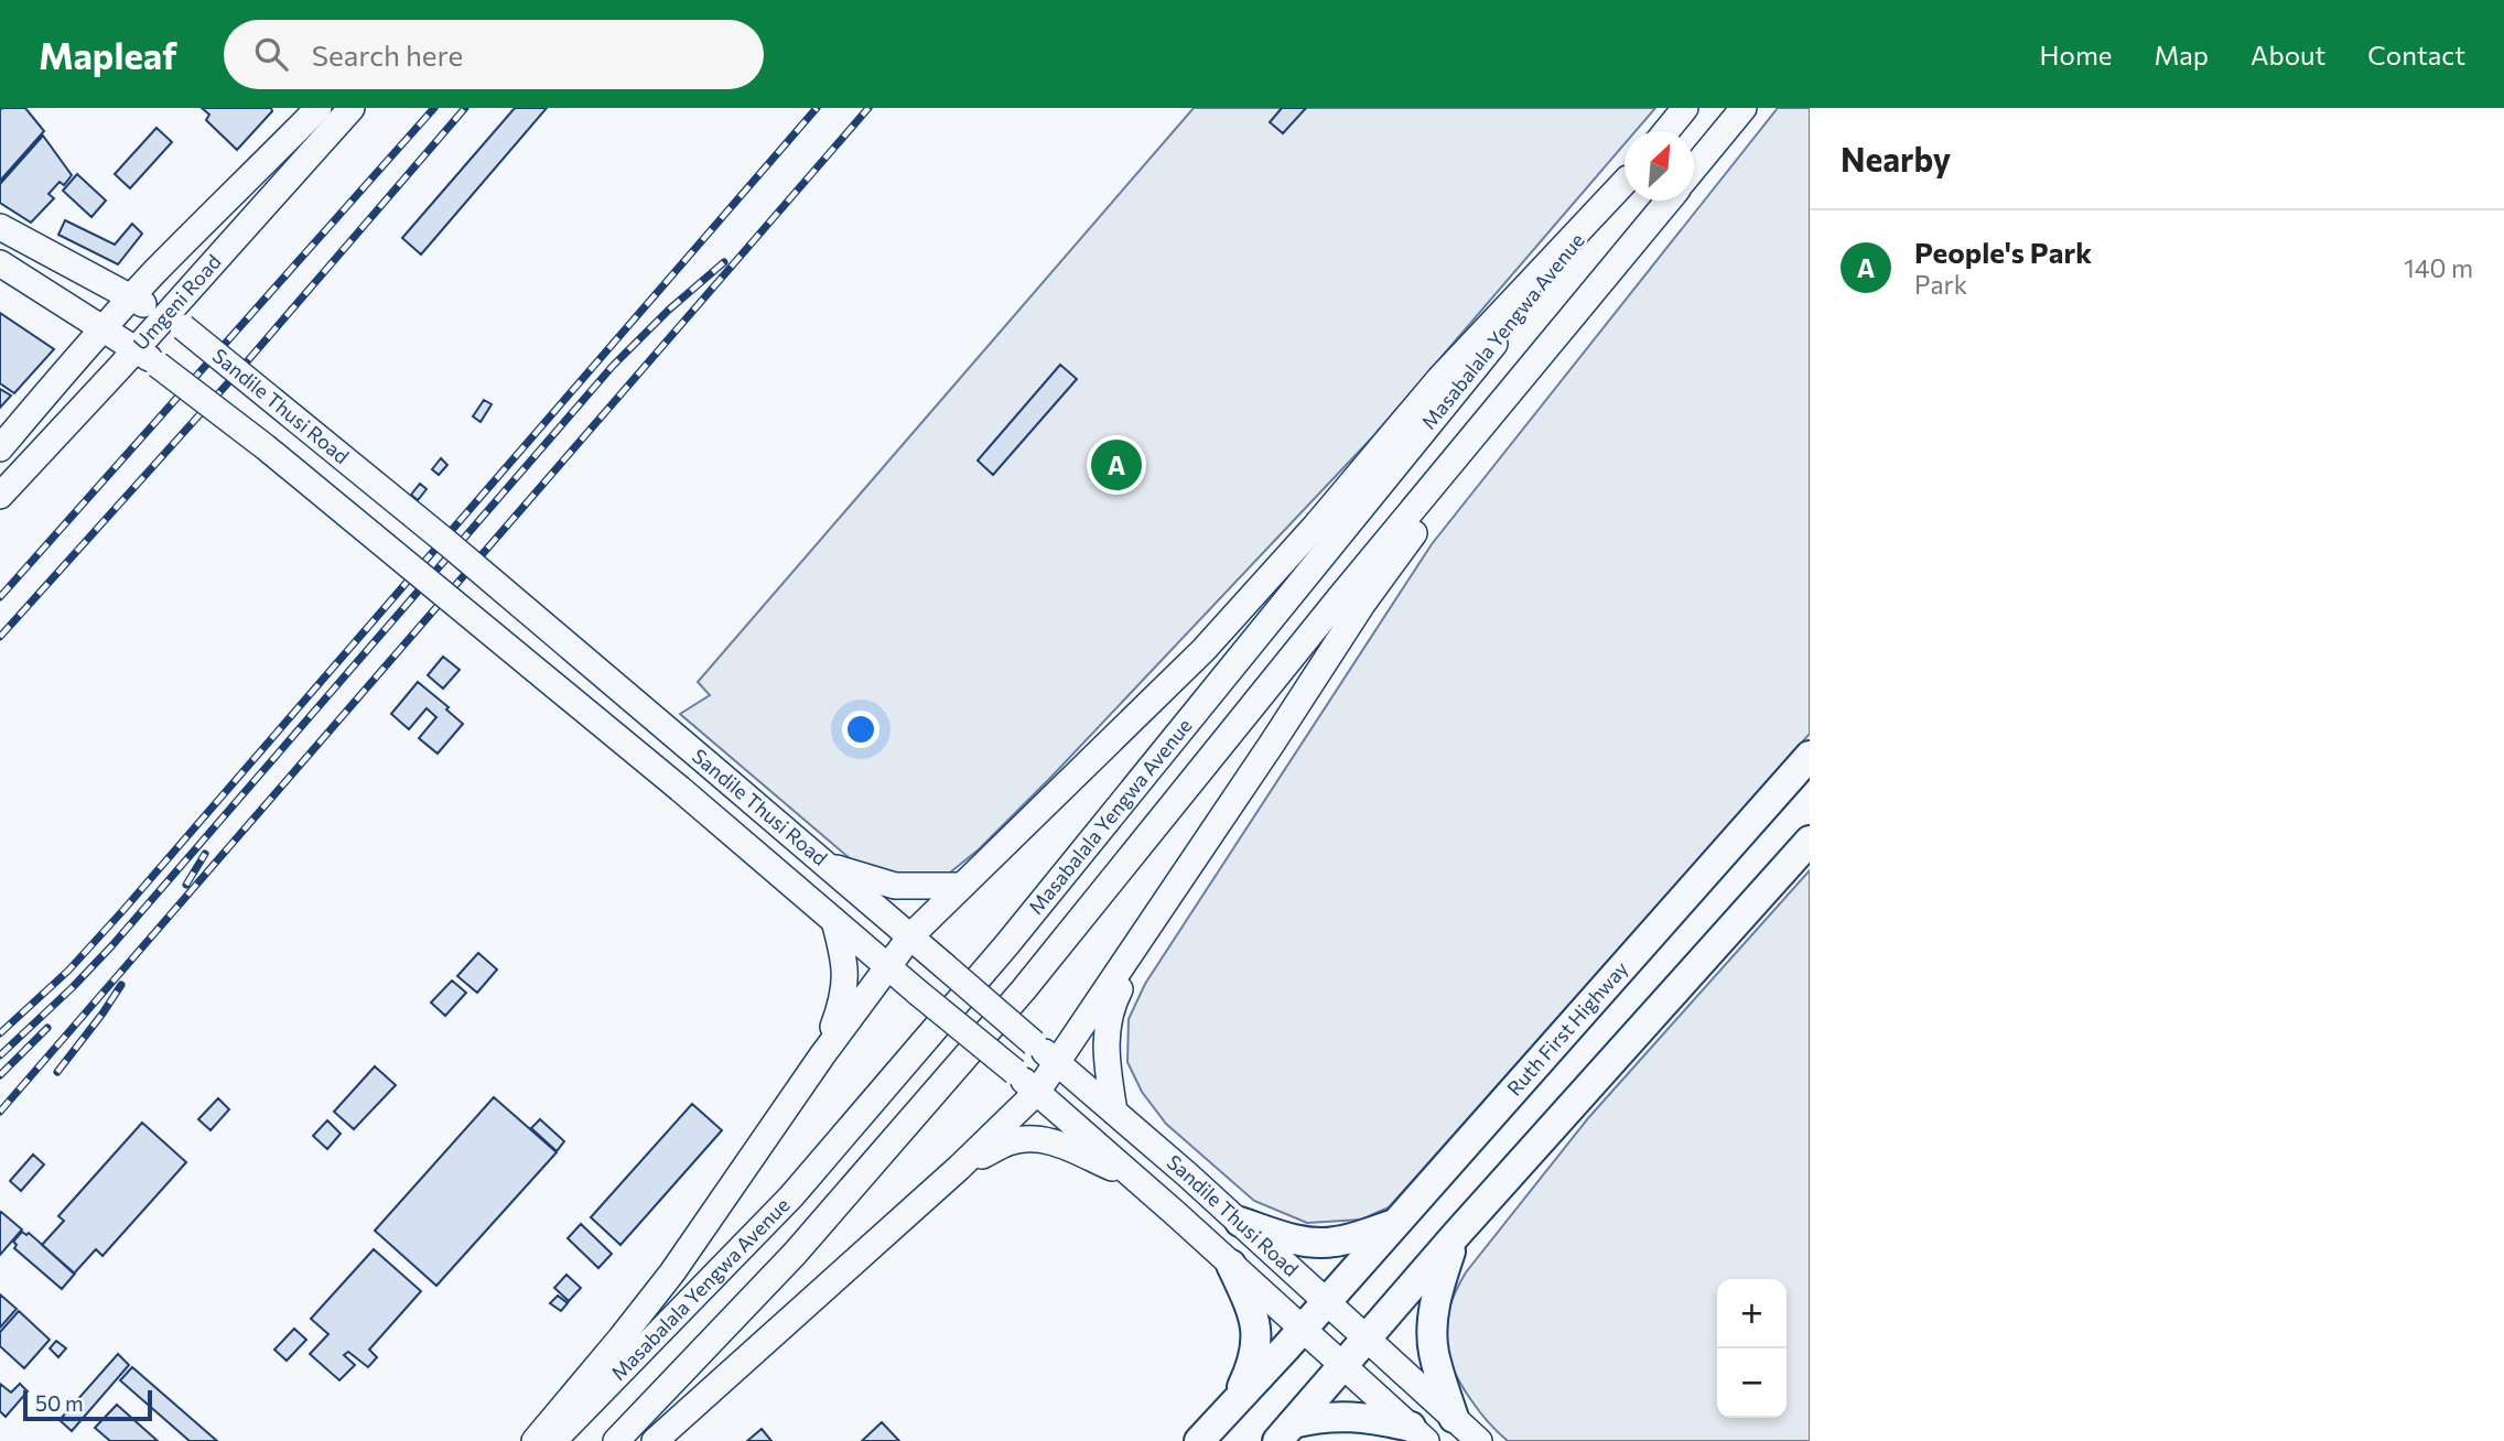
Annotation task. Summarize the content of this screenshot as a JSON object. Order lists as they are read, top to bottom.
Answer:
{
  "streets": {
    "highway": ["Ruth First Highway"],
    "main road": ["Umgeni Road", "Masabalala Yengwa Avenue", "Sandile Thusi Road"]
  },
  "crossings": [
    ["Umgeni Road", "Sandile Thusi Road"],
    ["Sandile Thusi Road", "Ruth First Highway"]
  ],
  "scale_bar": "50 m",
  "north": "top right",
  "page": {
    "header": "Mapleaf",
    "search": "Search here",
    "nav": [
      "Home",
      "Map",
      "About",
      "Contact"
    ],
    "heading": "Nearby",
    "list": [
      {
        "mark": "A",
        "name": "People's Park",
        "note": "Park",
        "value": "140 m"
      }
    ],
    "pins": "A",
    "map_buttons": ["+", "−"],
    "scale": "50 m"
  }
}
